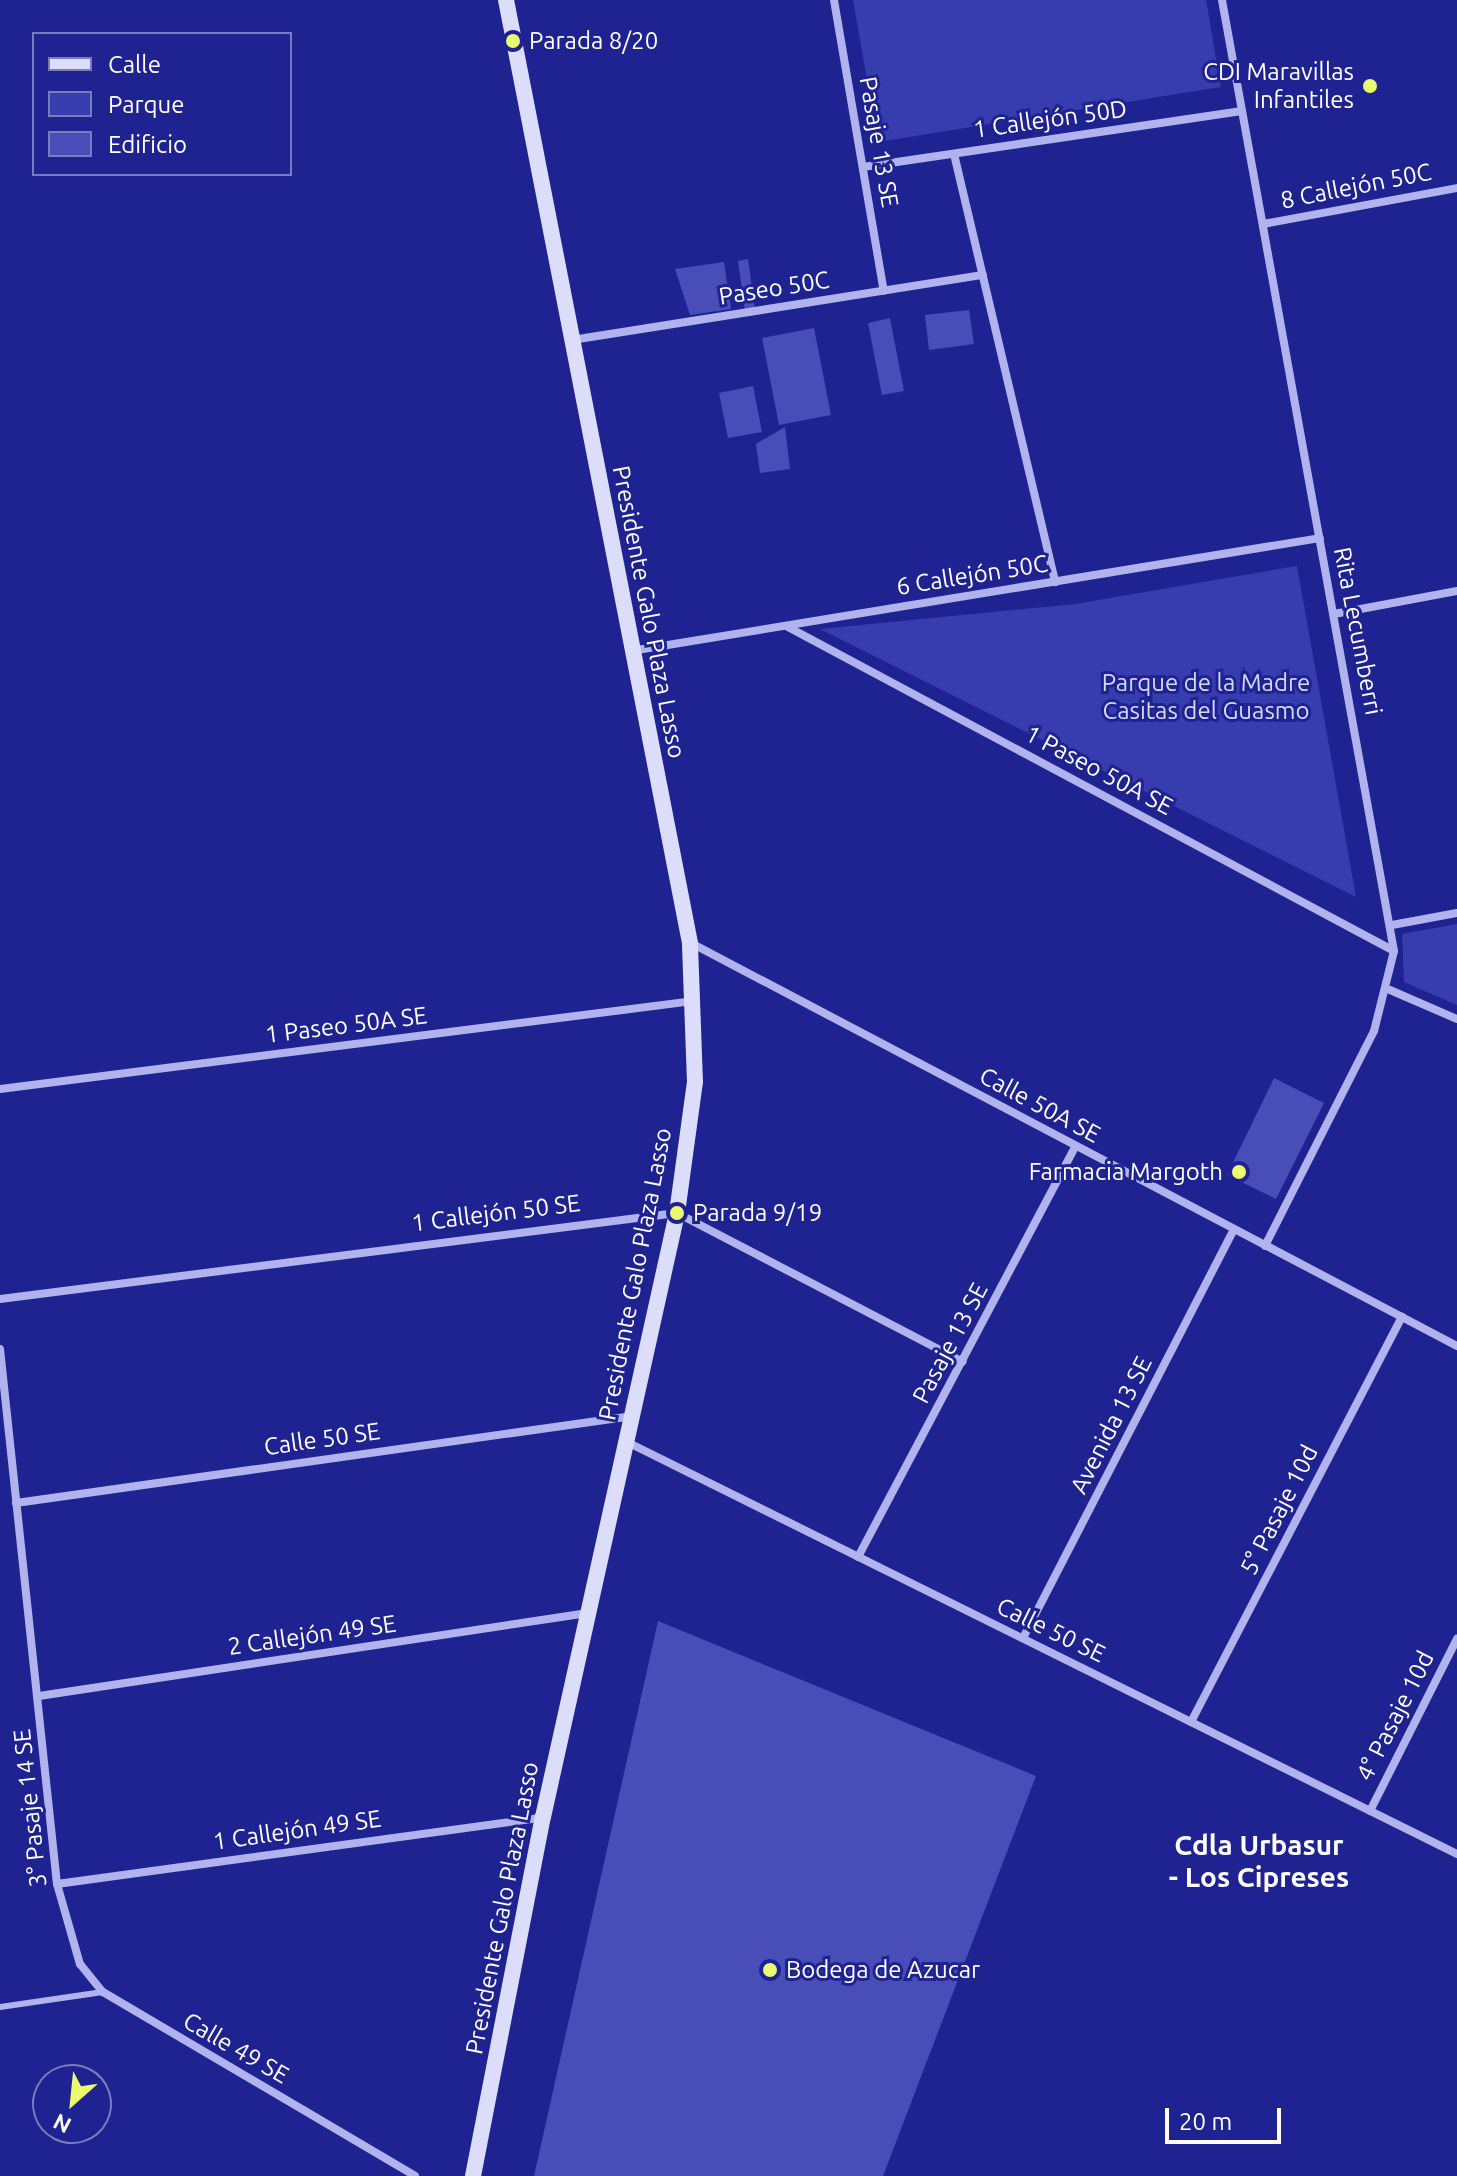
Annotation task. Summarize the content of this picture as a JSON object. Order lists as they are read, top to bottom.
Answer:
{
  "streets": {
    "street": [
      "1 Callejón 50D",
      "Pasaje 13 SE",
      "8 Callejón 50C",
      "Paseo 50C",
      "6 Callejón 50C",
      "Presidente Galo Plaza Lasso",
      "Rita Lecumberri",
      "1 Paseo 50A SE",
      "Calle 50A SE",
      "1 Callejón 50 SE",
      "Avenida 13 SE",
      "Calle 50 SE",
      "5° Pasaje 10d",
      "2 Callejón 49 SE",
      "4° Pasaje 10d",
      "3° Pasaje 14 SE",
      "1 Callejón 49 SE",
      "Calle 49 SE"
    ]
  },
  "crossings": [
    ["1 Callejón 50D", "Pasaje 13 SE"],
    ["1 Callejón 50D", "Rita Lecumberri"],
    ["Pasaje 13 SE", "Paseo 50C"],
    ["Pasaje 13 SE", "Calle 50A SE"],
    ["Pasaje 13 SE", "Calle 50 SE"],
    ["8 Callejón 50C", "Rita Lecumberri"],
    ["Paseo 50C", "Presidente Galo Plaza Lasso"],
    ["6 Callejón 50C", "Presidente Galo Plaza Lasso"],
    ["6 Callejón 50C", "Rita Lecumberri"],
    ["6 Callejón 50C", "1 Paseo 50A SE"],
    ["Presidente Galo Plaza Lasso", "1 Paseo 50A SE"],
    ["Presidente Galo Plaza Lasso", "Calle 50A SE"],
    ["Presidente Galo Plaza Lasso", "1 Callejón 50 SE"],
    ["Presidente Galo Plaza Lasso", "Calle 50 SE"],
    ["Presidente Galo Plaza Lasso", "2 Callejón 49 SE"],
    ["Presidente Galo Plaza Lasso", "1 Callejón 49 SE"],
    ["Rita Lecumberri", "1 Paseo 50A SE"],
    ["Rita Lecumberri", "Calle 50A SE"],
    ["Calle 50A SE", "Avenida 13 SE"],
    ["Calle 50A SE", "5° Pasaje 10d"],
    ["Avenida 13 SE", "Calle 50 SE"],
    ["Calle 50 SE", "5° Pasaje 10d"],
    ["Calle 50 SE", "4° Pasaje 10d"],
    ["Calle 50 SE", "3° Pasaje 14 SE"],
    ["2 Callejón 49 SE", "3° Pasaje 14 SE"],
    ["3° Pasaje 14 SE", "1 Callejón 49 SE"],
    ["3° Pasaje 14 SE", "Calle 49 SE"]
  ],
  "districts": ["Cdla Urbasur - Los Cipreses"],
  "parks": ["Parque de la Madre Casitas del Guasmo"],
  "places": [
    "Parada 8/20",
    "CDI Maravillas Infantiles",
    "Farmacia Margoth",
    "Parada 9/19",
    "Bodega de Azucar"
  ],
  "legend": ["Calle", "Parque", "Edificio"],
  "scale_bar": "20 m",
  "north": "bottom left"
}
